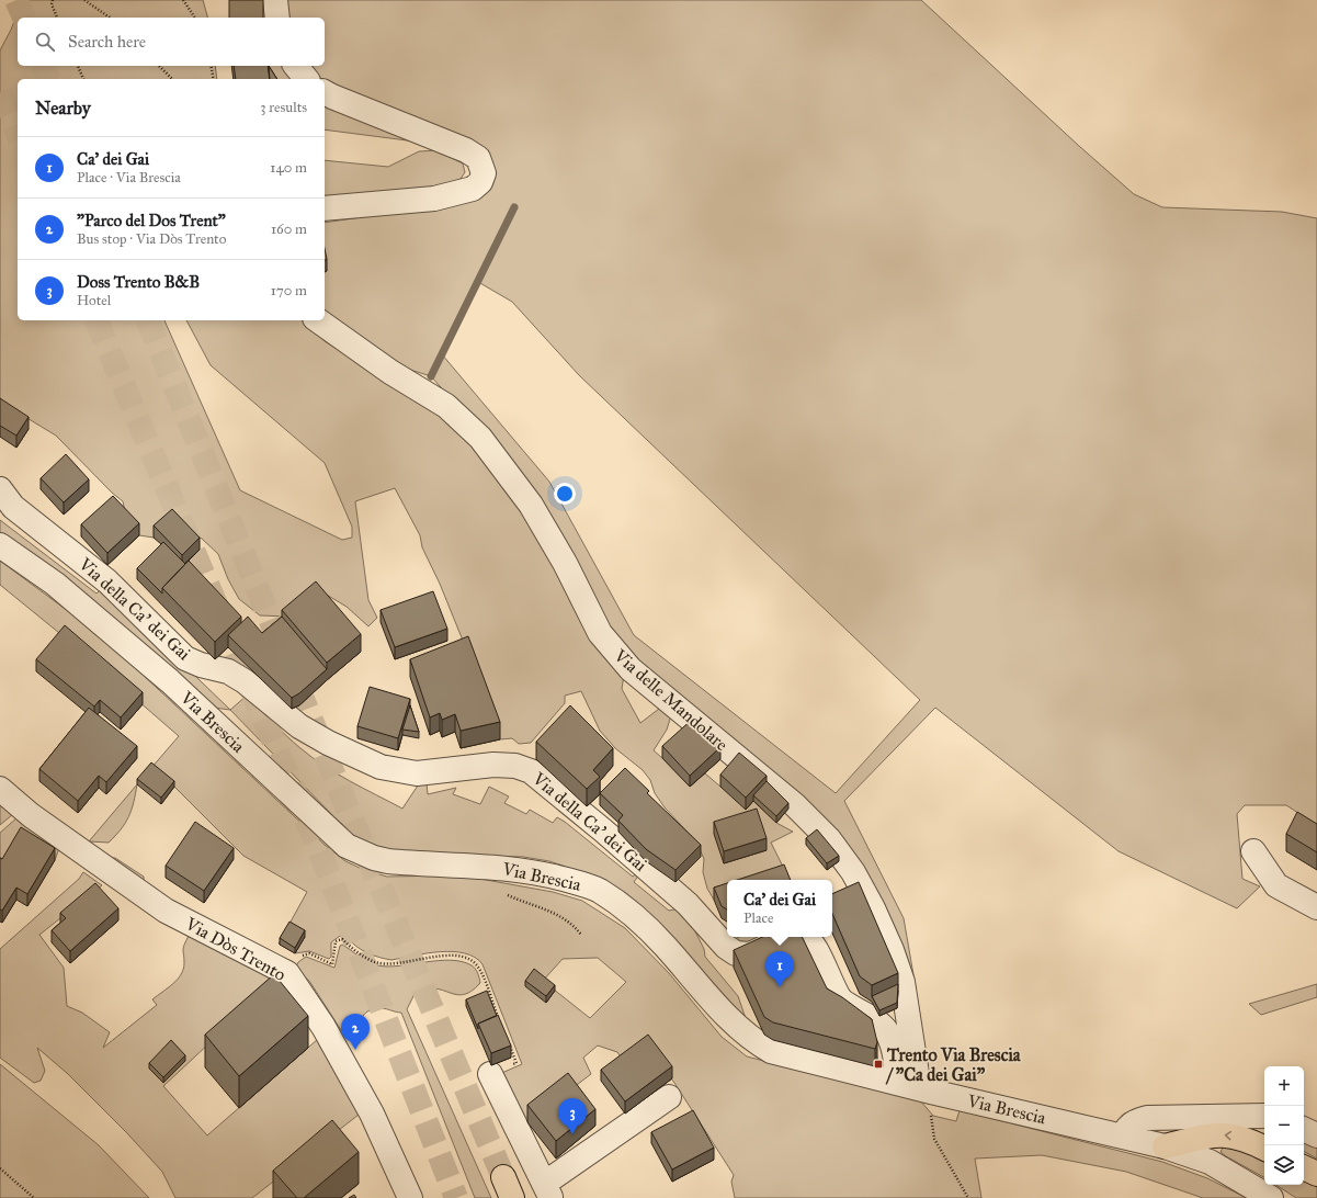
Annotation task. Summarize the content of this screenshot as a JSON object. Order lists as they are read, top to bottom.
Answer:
{
  "streets": {
    "street": [
      "Via della Ca' dei Gai",
      "Via delle Mandolare",
      "Via Brescia",
      "Via Dòs Trento"
    ]
  },
  "crossings": [
    ["Via delle Mandolare", "Via Brescia"]
  ],
  "places": {
    "transit": ["Trento Via Brescia / \"Ca dei Gai\""]
  },
  "page": {
    "search": "Search here",
    "heading": ["Nearby", "3 results"],
    "list": [
      {
        "mark": "1",
        "name": "Ca' dei Gai",
        "note": "Place · Via Brescia",
        "value": "140 m"
      },
      {
        "mark": "2",
        "name": "\"Parco del Dos Trent\"",
        "note": "Bus stop · Via Dòs Trento",
        "value": "160 m"
      },
      {
        "mark": "3",
        "name": "Doss Trento B&B",
        "note": "Hotel",
        "value": "170 m"
      }
    ],
    "popup": ["Ca' dei Gai", "Place"],
    "pins": ["1", "2", "3"],
    "map_buttons": ["+", "−"]
  }
}
